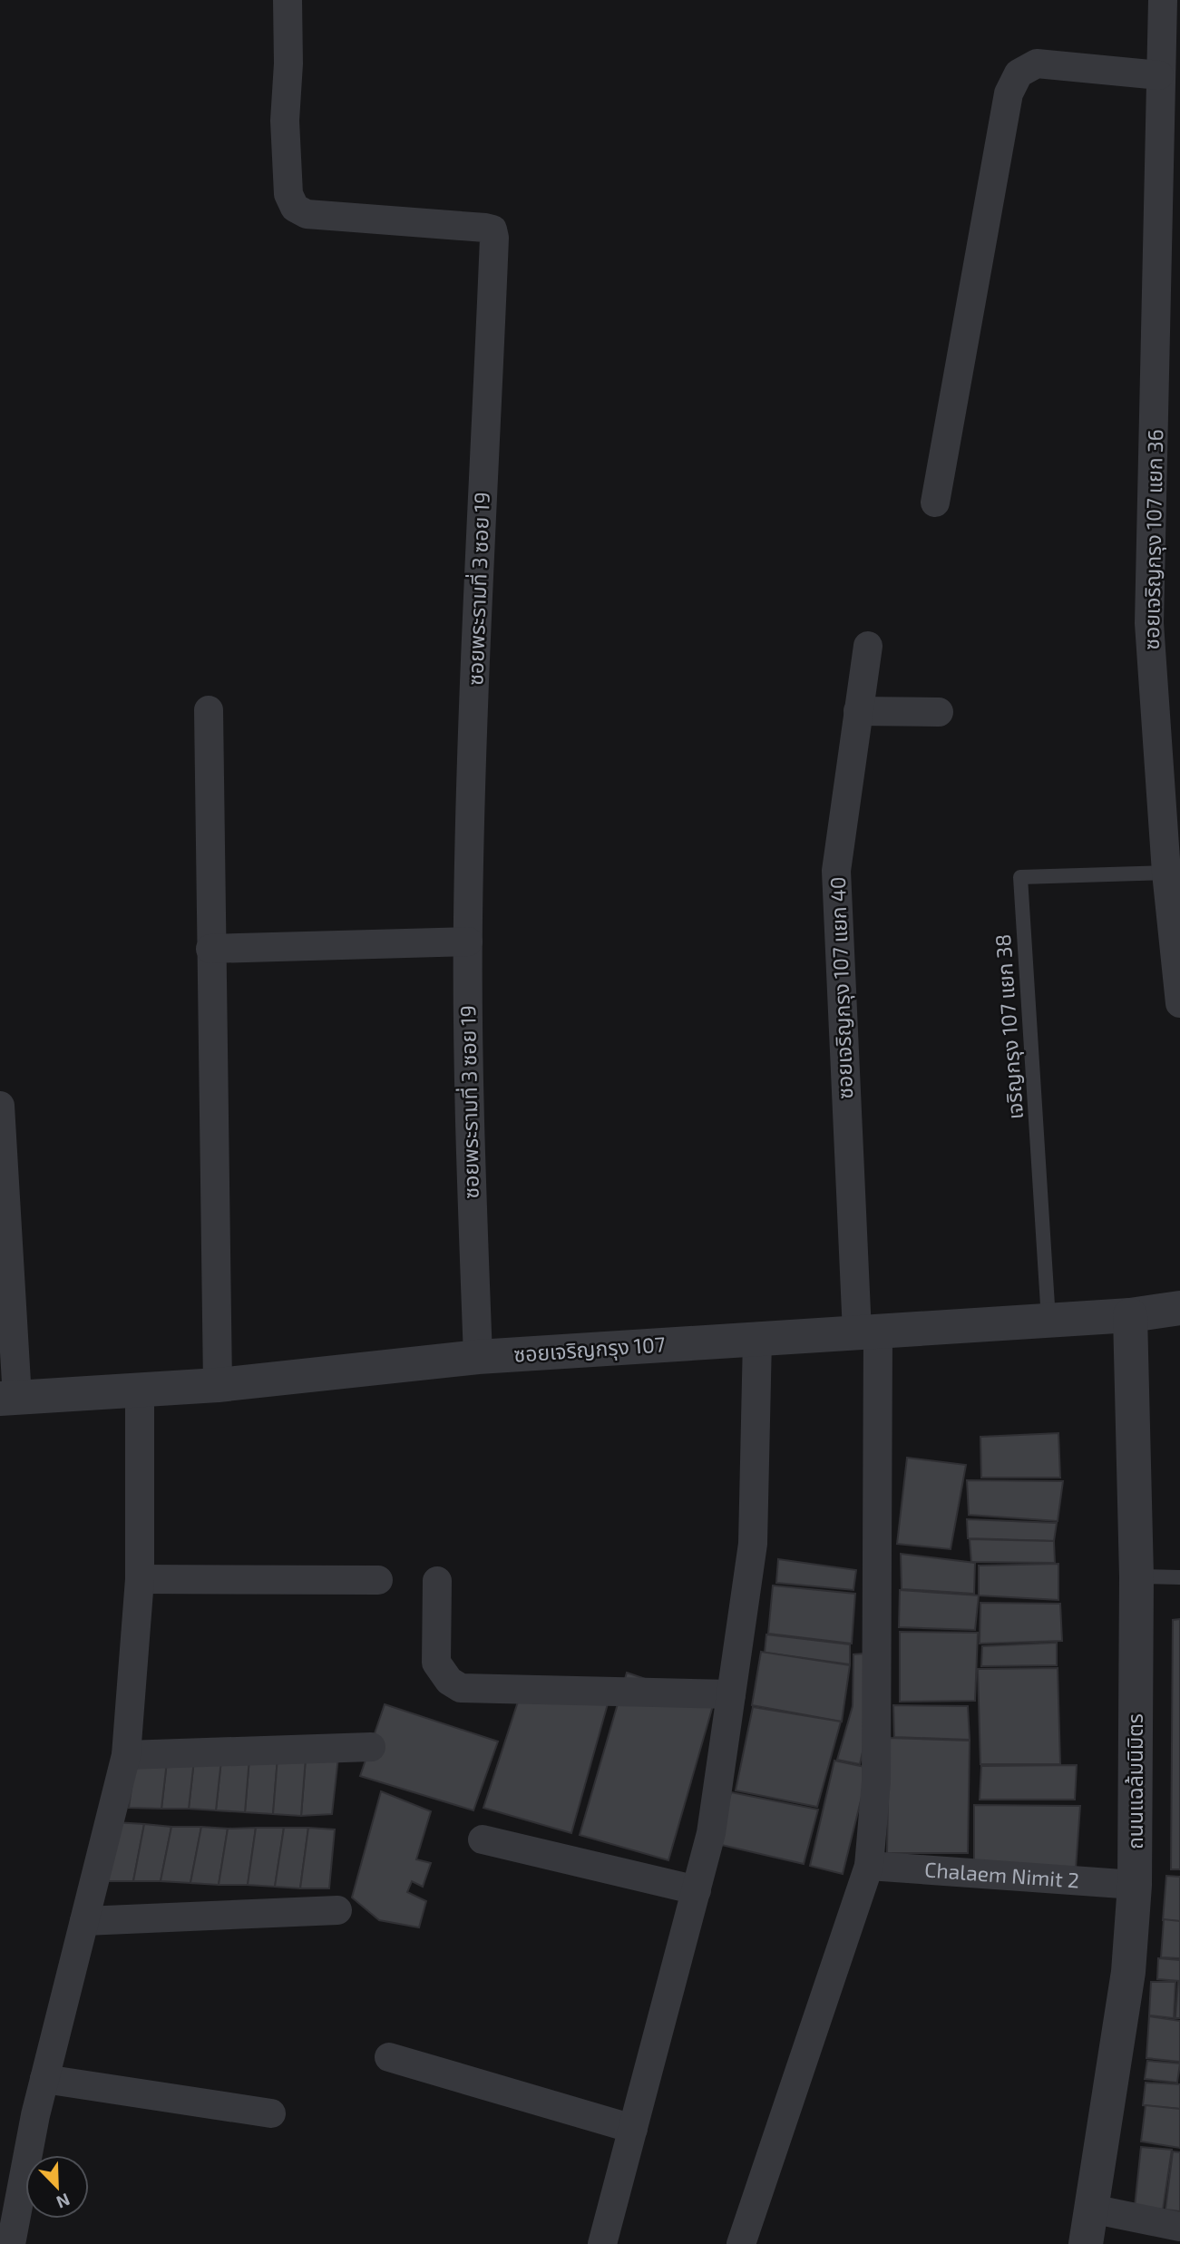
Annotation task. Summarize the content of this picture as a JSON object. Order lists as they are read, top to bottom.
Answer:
{
  "streets": {
    "street": [
      "ซอยเจริญกรุง 107 แยก 36",
      "ซอยพระรามที่ 3 ซอย 19",
      "ซอยเจริญกรุง 107 แยก 40",
      "ซอยเจริญกรุง 107",
      "ถนนแฉล้มนิมิตร",
      "Chalaem Nimit 2"
    ],
    "lane": ["เจริญกรุง 107 แยก 38"]
  },
  "crossings": [
    ["ซอยเจริญกรุง 107 แยก 36", "เจริญกรุง 107 แยก 38"],
    ["ซอยพระรามที่ 3 ซอย 19", "ซอยเจริญกรุง 107"],
    ["ซอยเจริญกรุง 107 แยก 40", "ซอยเจริญกรุง 107"],
    ["ซอยเจริญกรุง 107 แยก 40", "Chalaem Nimit 2"],
    ["เจริญกรุง 107 แยก 38", "ซอยเจริญกรุง 107"],
    ["ซอยเจริญกรุง 107", "ถนนแฉล้มนิมิตร"],
    ["ถนนแฉล้มนิมิตร", "Chalaem Nimit 2"]
  ],
  "north": "bottom right"
}
